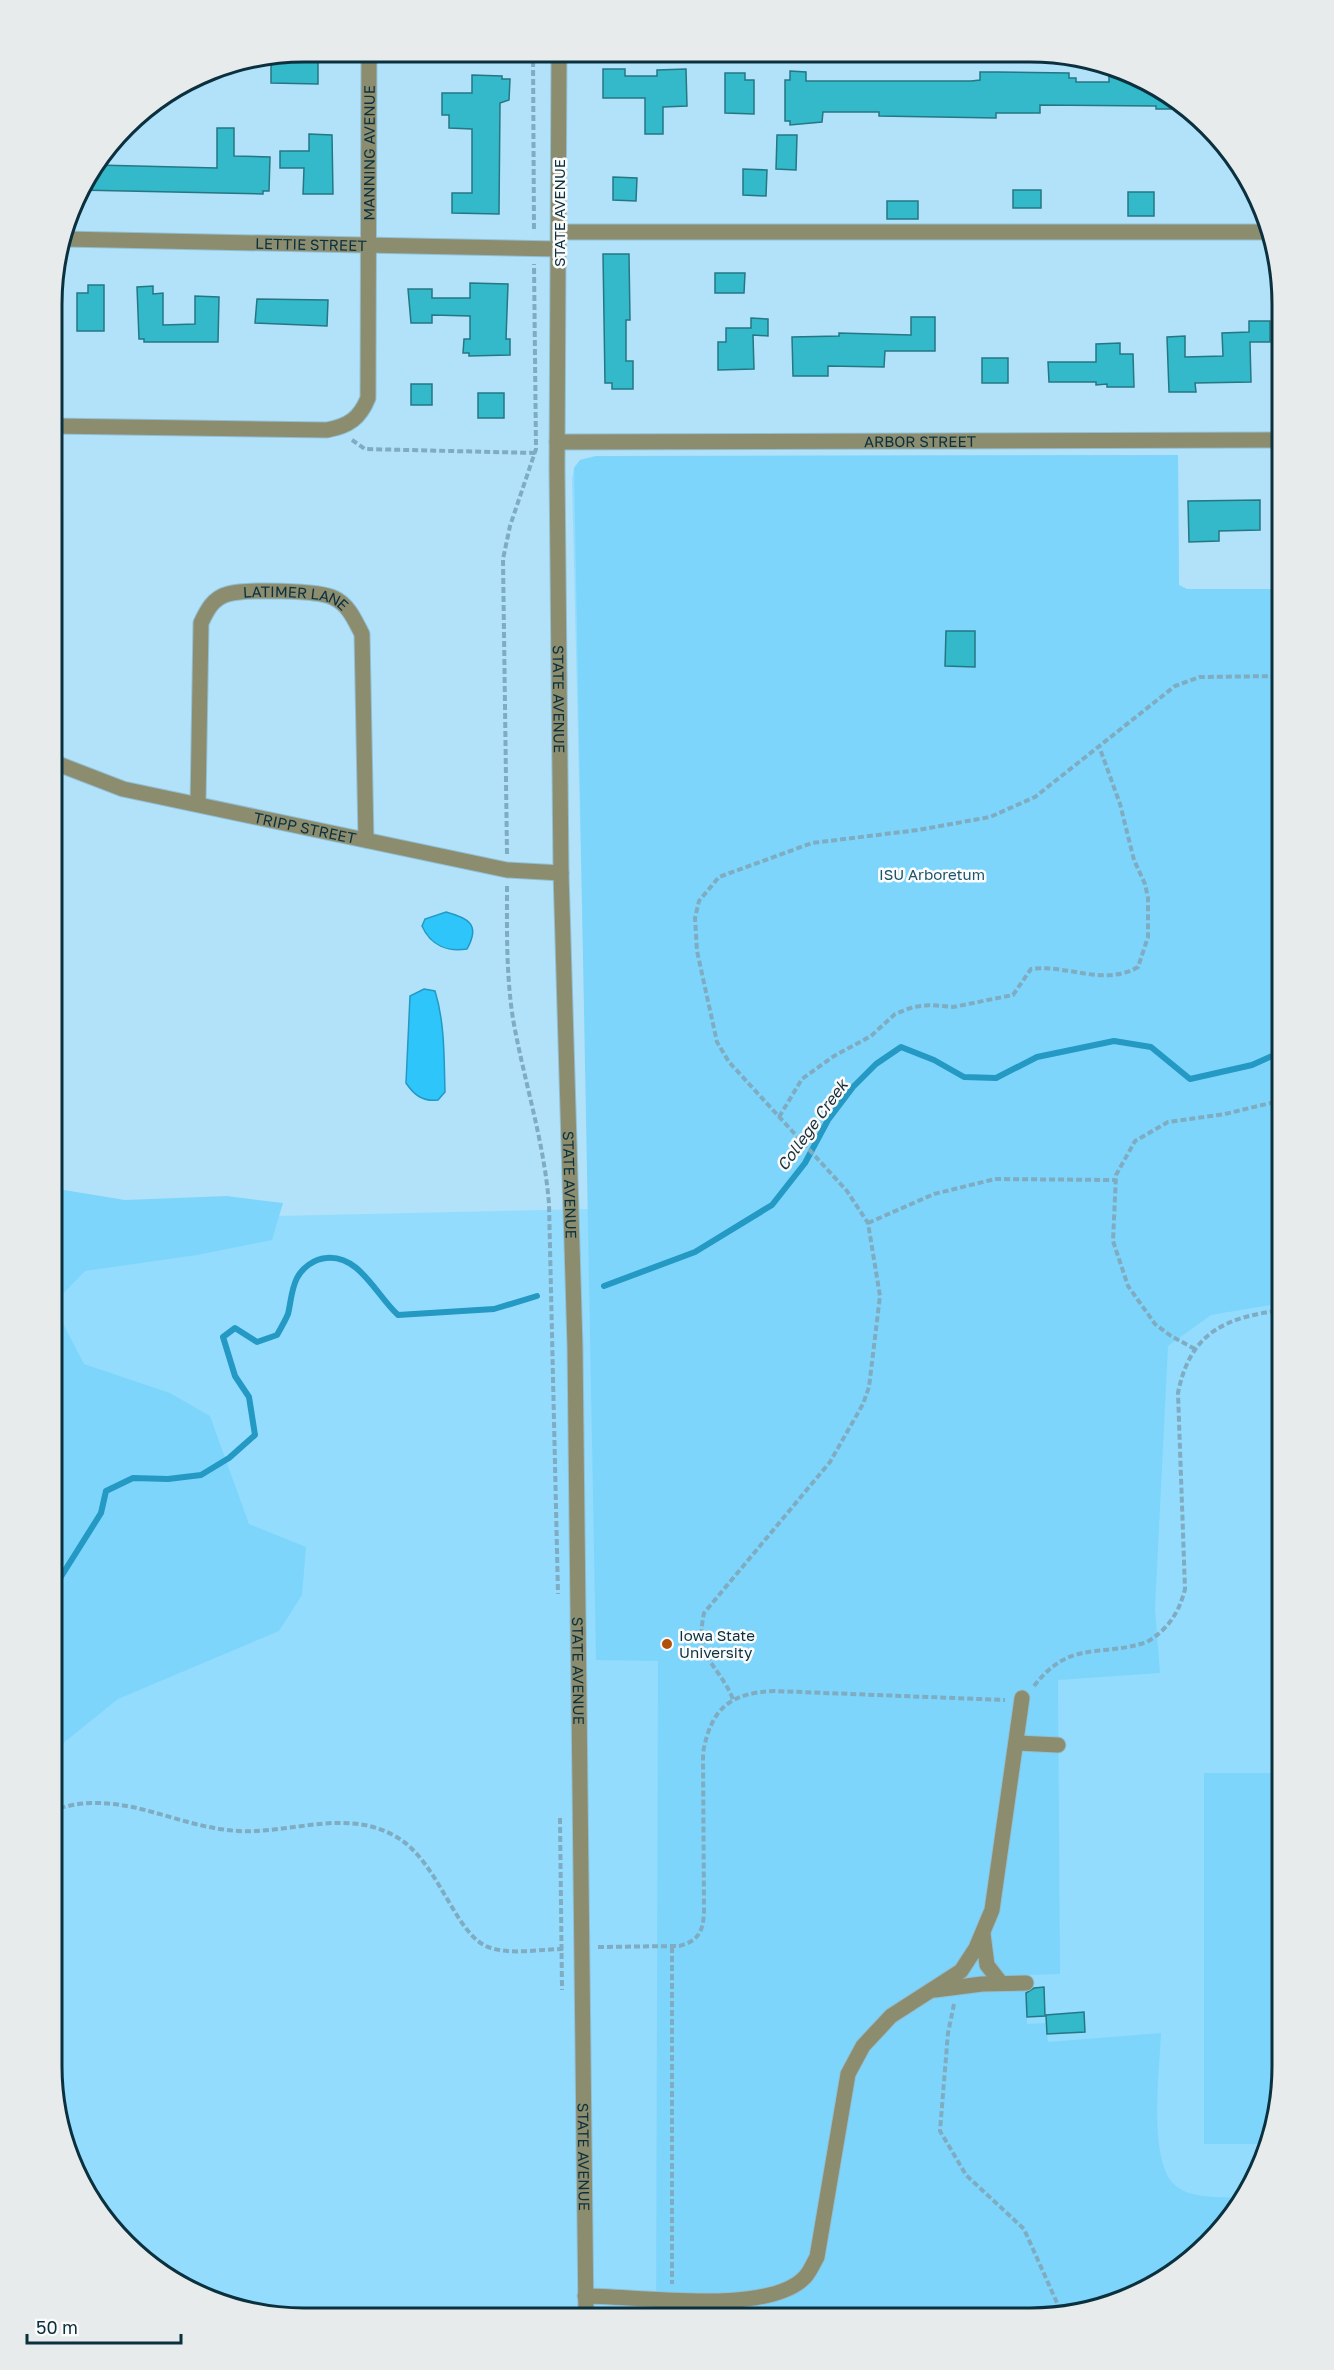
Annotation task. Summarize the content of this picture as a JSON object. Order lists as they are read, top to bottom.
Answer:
{
  "streets": {
    "street": [
      "MANNING AVENUE",
      "STATE AVENUE",
      "LETTIE STREET",
      "ARBOR STREET",
      "LATIMER LANE",
      "TRIPP STREET"
    ]
  },
  "crossings": [
    ["MANNING AVENUE", "LETTIE STREET"],
    ["STATE AVENUE", "LETTIE STREET"],
    ["STATE AVENUE", "ARBOR STREET"],
    ["STATE AVENUE", "TRIPP STREET"],
    ["LATIMER LANE", "TRIPP STREET"]
  ],
  "water": ["College Creek"],
  "parks": ["ISU Arboretum"],
  "places": ["Iowa State University"],
  "scale_bar": "50 m"
}
